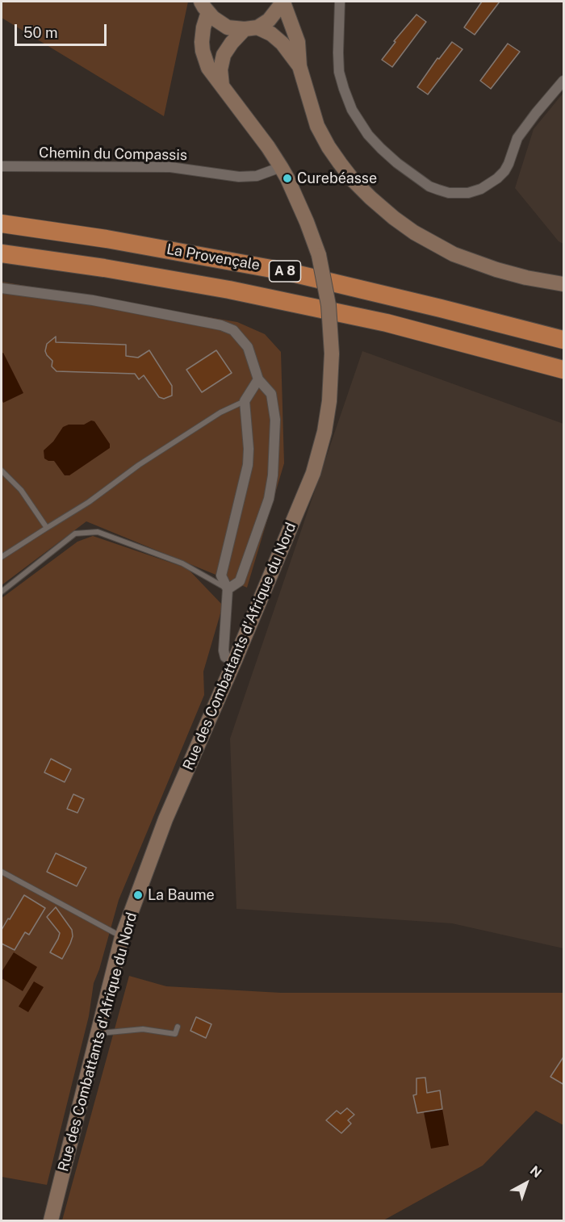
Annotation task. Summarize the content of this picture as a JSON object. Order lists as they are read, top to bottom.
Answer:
{
  "streets": {
    "highway": ["La Provençale", "A 8"],
    "main road": ["Rue des Combattants d'Afrique du Nord"],
    "street": ["Chemin du Compassis"]
  },
  "crossings": [
    ["Chemin du Compassis", "Rue des Combattants d'Afrique du Nord"]
  ],
  "places": ["Curebéasse", "La Baume"],
  "scale_bar": "50 m",
  "north": "top right"
}
